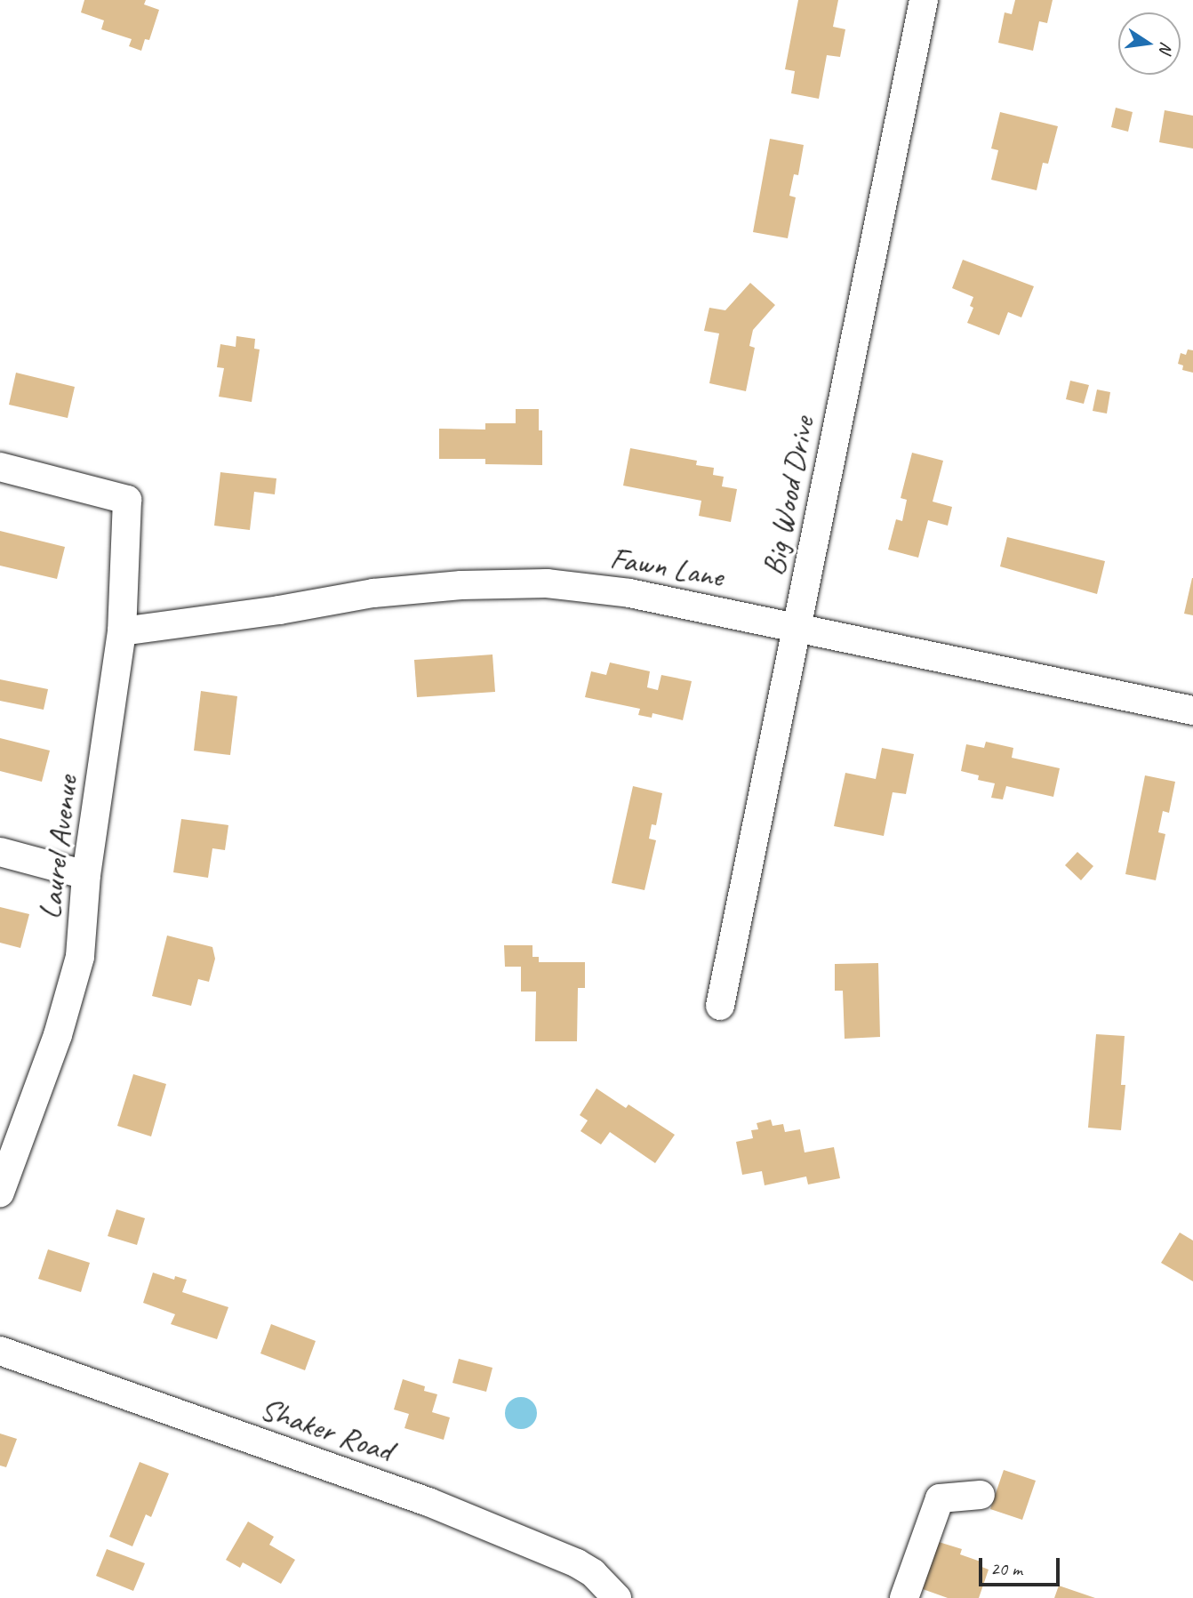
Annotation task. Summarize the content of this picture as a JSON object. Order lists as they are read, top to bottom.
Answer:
{
  "streets": {
    "street": [
      "Big Wood Drive",
      "Fawn Lane",
      "Laurel Avenue",
      "Shaker Road"
    ]
  },
  "crossings": [
    ["Big Wood Drive", "Fawn Lane"],
    ["Fawn Lane", "Laurel Avenue"]
  ],
  "scale_bar": "20 m",
  "north": "right"
}
